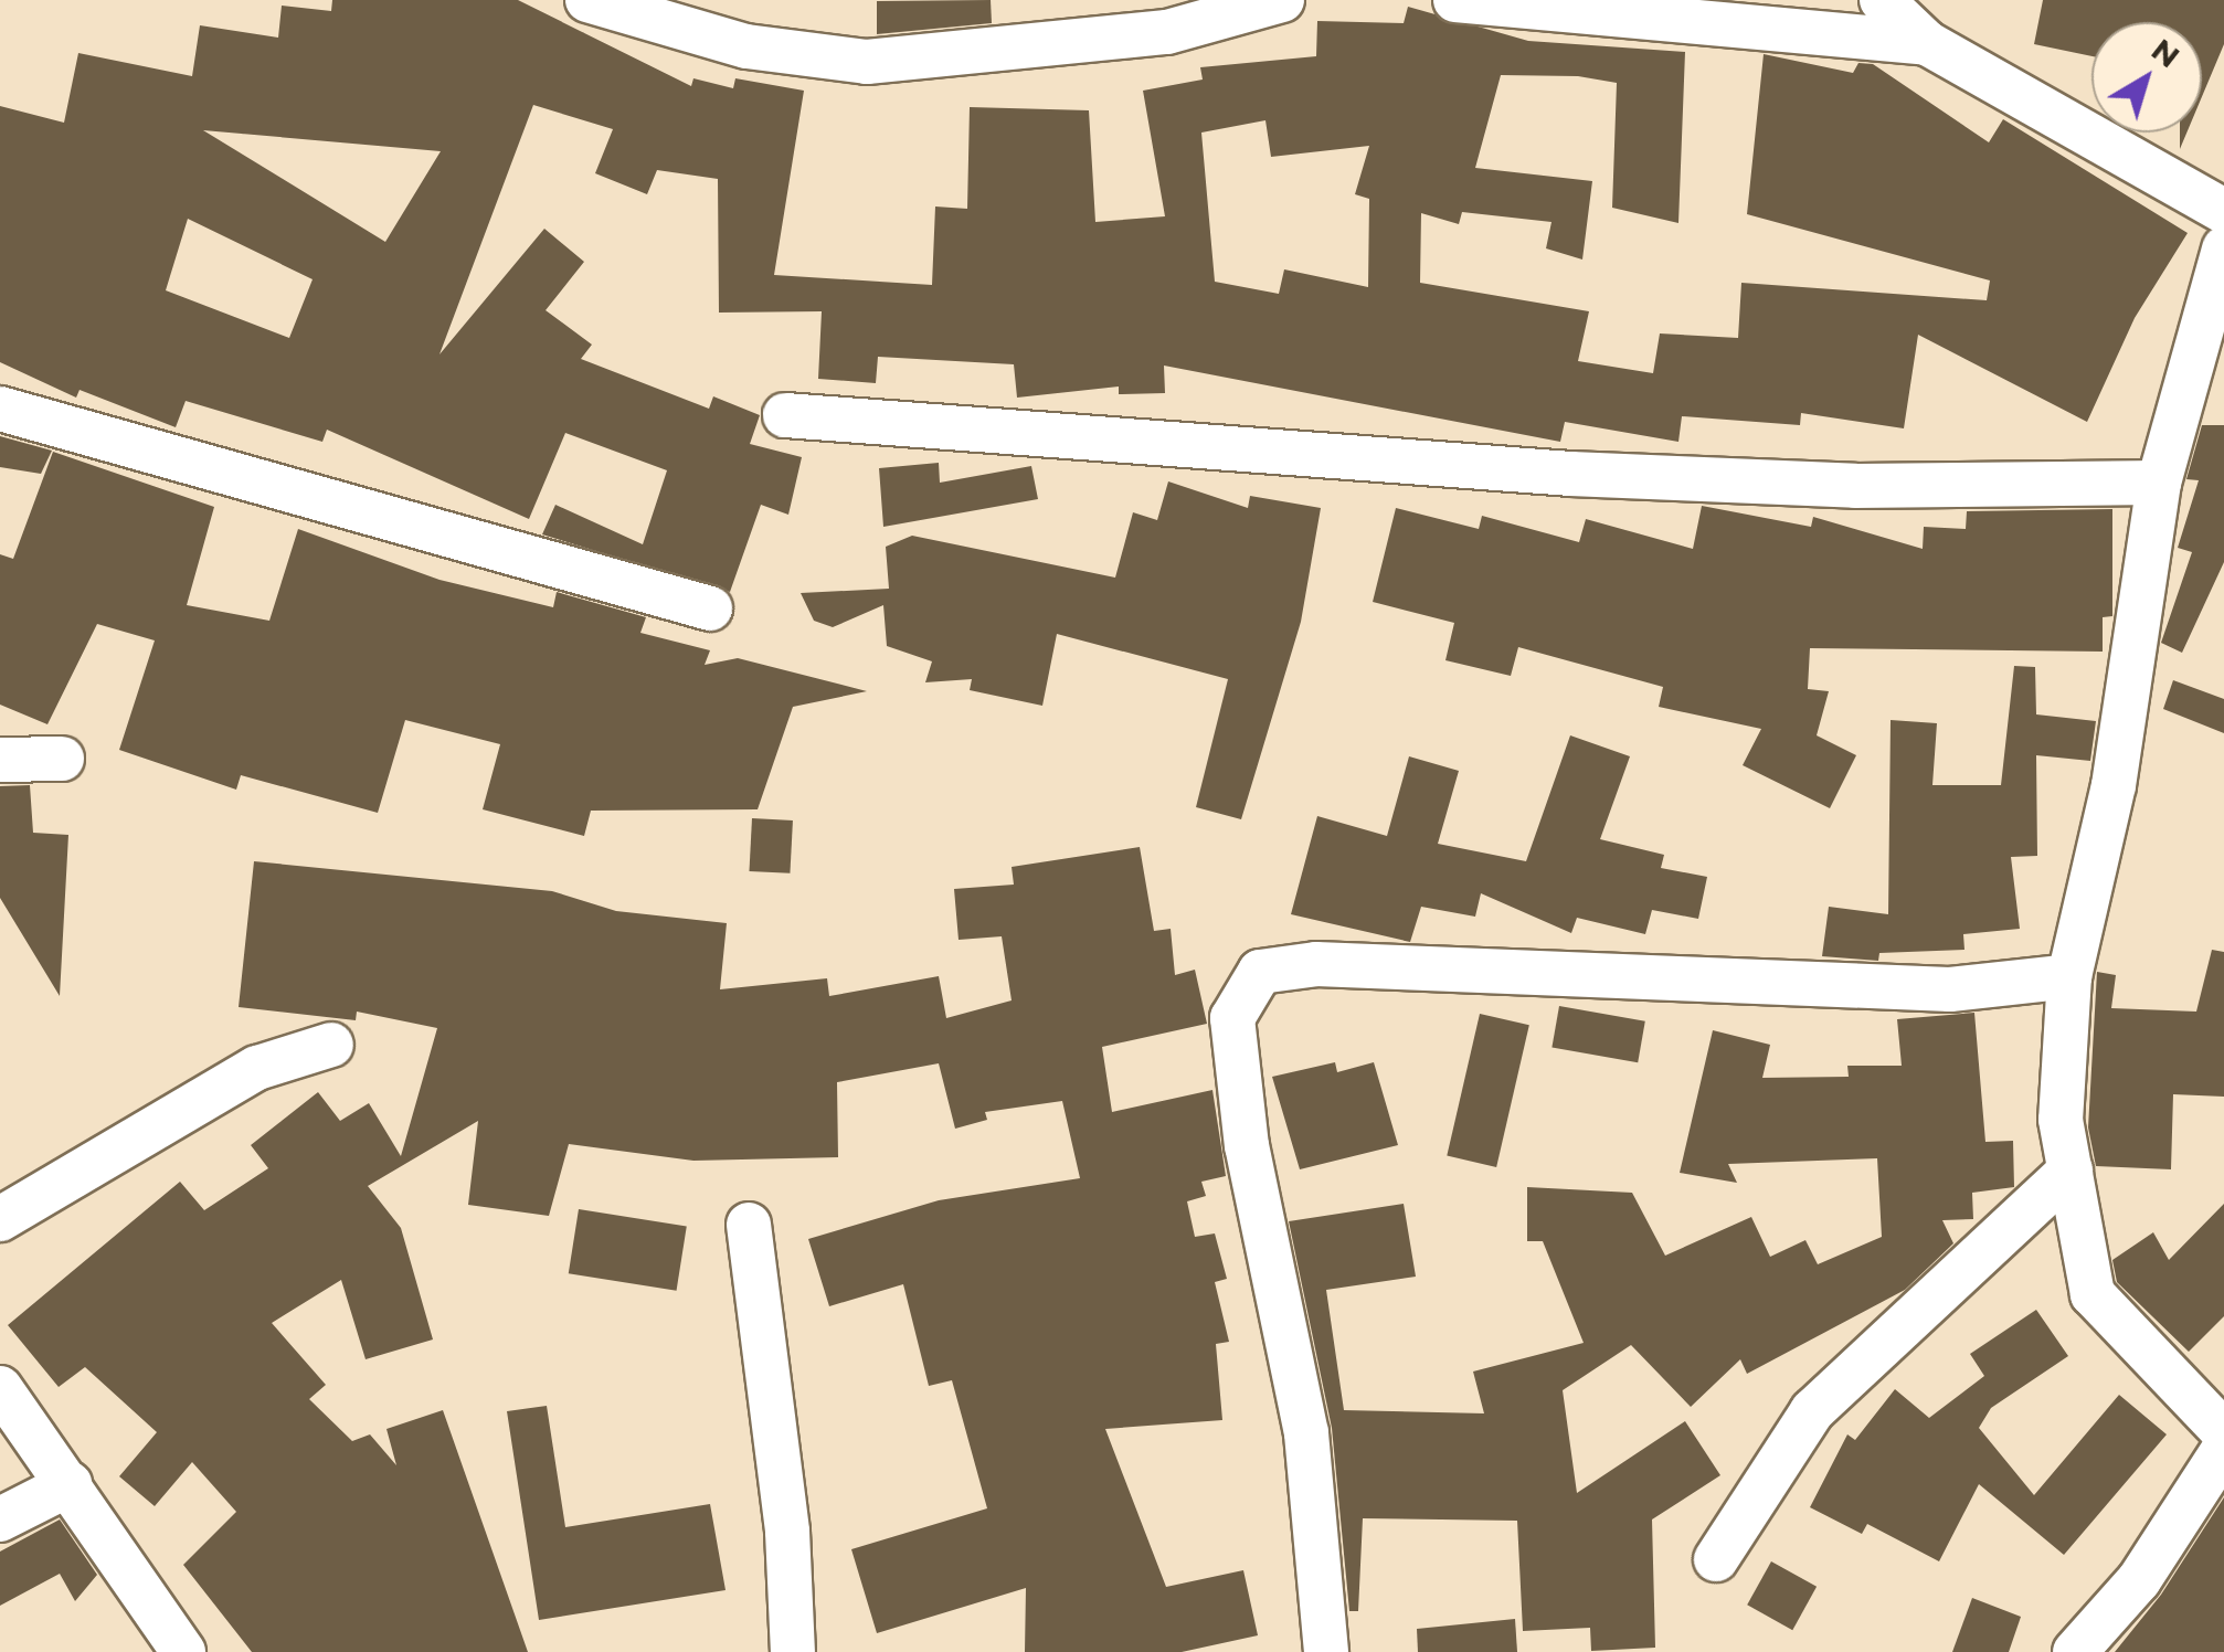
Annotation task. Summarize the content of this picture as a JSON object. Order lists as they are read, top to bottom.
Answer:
{
  "north": "top right"
}
